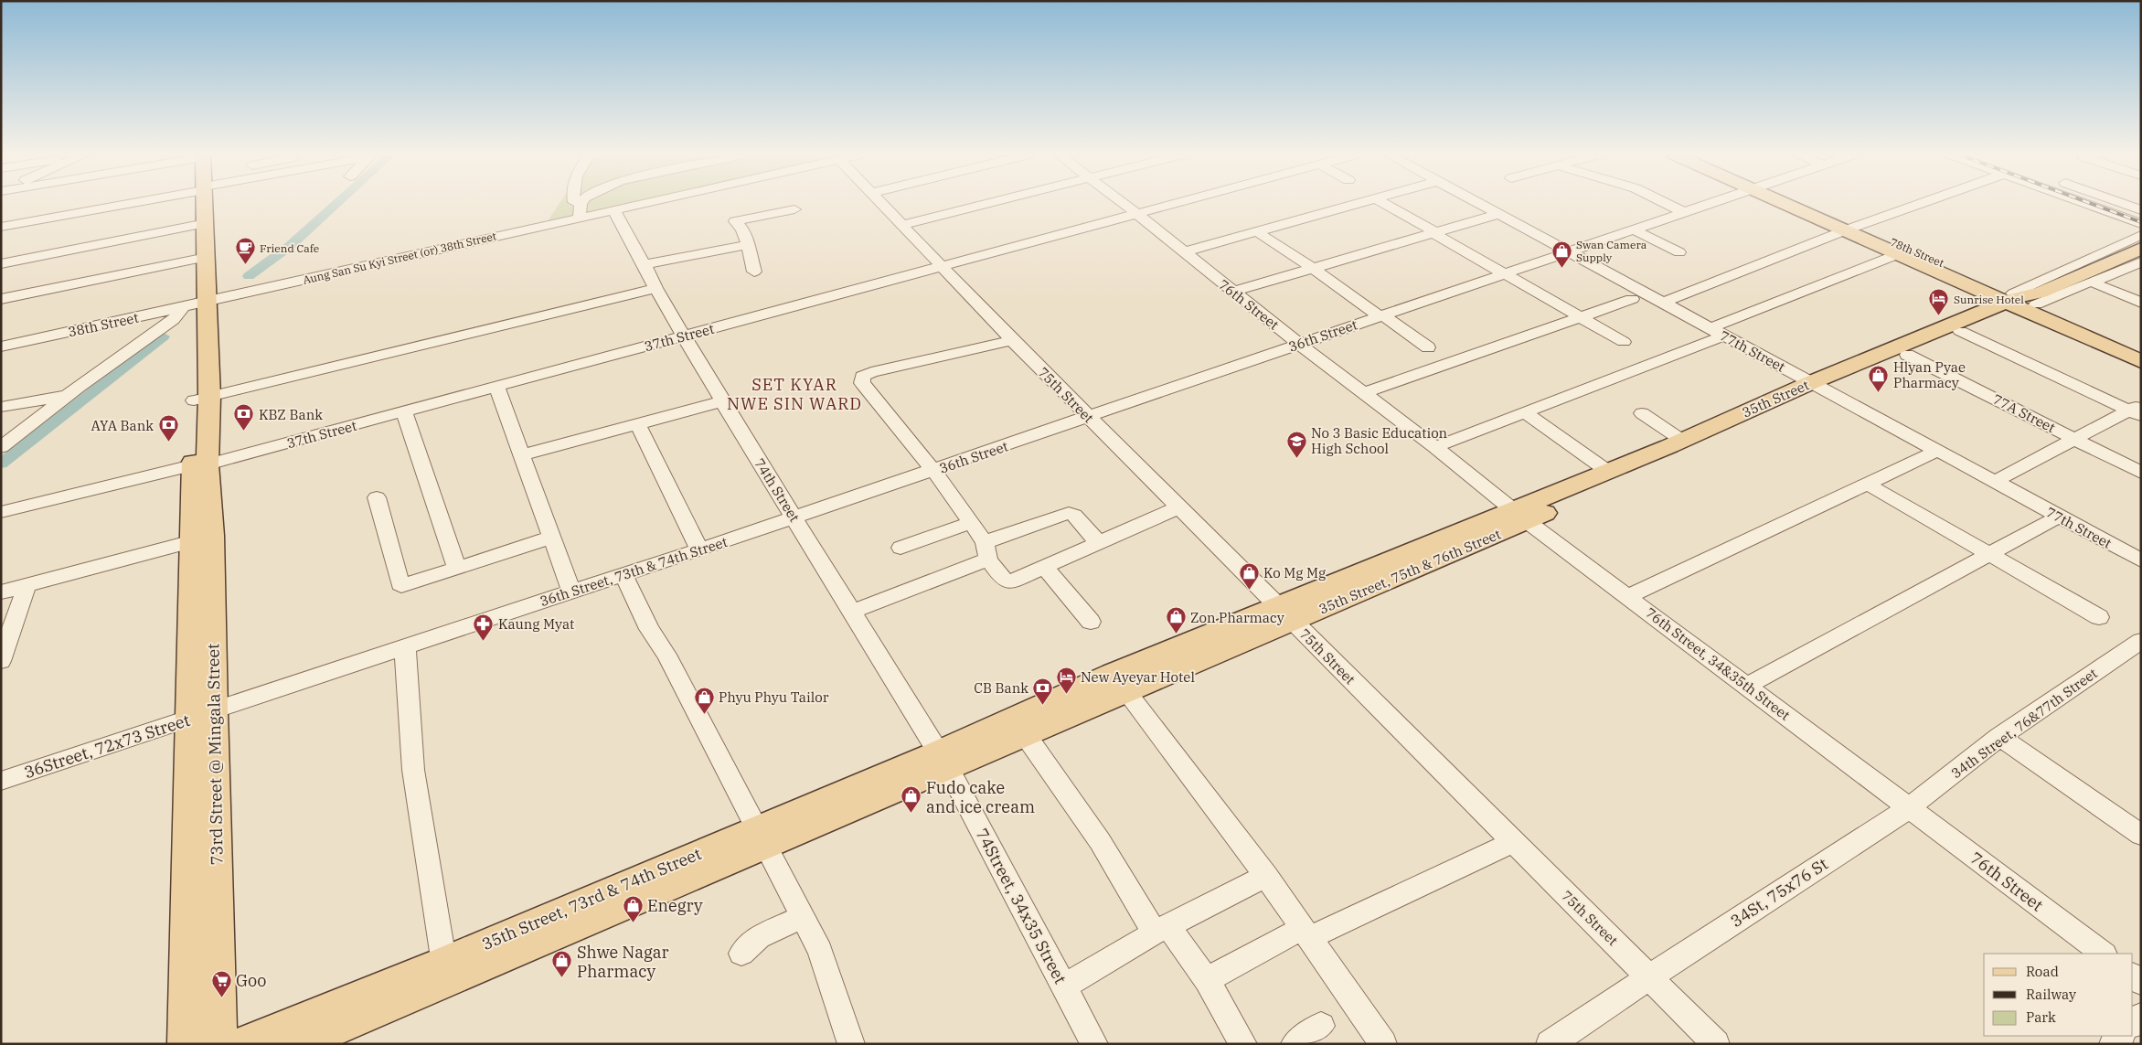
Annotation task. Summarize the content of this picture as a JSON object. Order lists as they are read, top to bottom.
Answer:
{
  "streets": {
    "main road": [
      "78th Street",
      "35th Street",
      "35th Street, 75th & 76th Street",
      "73rd Street @ Mingala Street",
      "35th Street, 73rd & 74th Street"
    ],
    "street": [
      "Aung San Su Kyi Street (or) 38th Street",
      "76th Street",
      "38th Street",
      "36th Street",
      "37th Street",
      "77th Street",
      "75th Street",
      "77A Street",
      "74th Street",
      "36th Street, 73th & 74th Street",
      "76th Street, 34&35th Street",
      "34th Street, 76&77th Street",
      "36Street, 72x73 Street",
      "34St, 75x76 St",
      "74Street, 34x35 Street"
    ]
  },
  "crossings": [
    ["78th Street", "35th Street"],
    ["Aung San Su Kyi Street (or) 38th Street", "38th Street"],
    ["Aung San Su Kyi Street (or) 38th Street", "74th Street"],
    ["Aung San Su Kyi Street (or) 38th Street", "73rd Street @ Mingala Street"],
    ["76th Street", "36th Street"],
    ["76th Street", "37th Street"],
    ["76th Street", "35th Street"],
    ["76th Street", "35th Street, 75th & 76th Street"],
    ["76th Street", "76th Street, 34&35th Street"],
    ["76th Street", "34th Street, 76&77th Street"],
    ["76th Street", "34St, 75x76 St"],
    ["38th Street", "73rd Street @ Mingala Street"],
    ["36th Street", "77th Street"],
    ["36th Street", "75th Street"],
    ["36th Street", "74th Street"],
    ["36th Street", "36th Street, 73th & 74th Street"],
    ["37th Street", "75th Street"],
    ["37th Street", "74th Street"],
    ["37th Street", "73rd Street @ Mingala Street"],
    ["77th Street", "35th Street"],
    ["75th Street", "35th Street, 75th & 76th Street"],
    ["75th Street", "34St, 75x76 St"],
    ["35th Street", "77A Street"],
    ["35th Street", "35th Street, 75th & 76th Street"],
    ["35th Street", "76th Street, 34&35th Street"],
    ["74th Street", "36th Street, 73th & 74th Street"],
    ["74th Street", "35th Street, 73rd & 74th Street"],
    ["74th Street", "74Street, 34x35 Street"],
    ["36th Street, 73th & 74th Street", "36Street, 72x73 Street"],
    ["36th Street, 73th & 74th Street", "73rd Street @ Mingala Street"],
    ["35th Street, 75th & 76th Street", "76th Street, 34&35th Street"],
    ["76th Street, 34&35th Street", "34th Street, 76&77th Street"],
    ["76th Street, 34&35th Street", "34St, 75x76 St"],
    ["34th Street, 76&77th Street", "34St, 75x76 St"],
    ["36Street, 72x73 Street", "73rd Street @ Mingala Street"],
    ["35th Street, 73rd & 74th Street", "74Street, 34x35 Street"]
  ],
  "districts": ["SET KYAR NWE SIN WARD"],
  "places": {
    "cafe": ["Friend Cafe"],
    "shop": [
      "Swan Camera Supply",
      "Hlyan Pyae Pharmacy",
      "Ko Mg Mg",
      "Zon Pharmacy",
      "Phyu Phyu Tailor",
      "Fudo cake and ice cream",
      "Enegry",
      "Shwe Nagar Pharmacy"
    ],
    "hotel": ["Sunrise Hotel", "New Ayeyar Hotel"],
    "bank": ["KBZ Bank", "AYA Bank", "CB Bank"],
    "school or university": ["No 3 Basic Education High School"],
    "pharmacy": ["Kaung Myat"],
    "supermarket": ["Goo"]
  },
  "legend": ["Road", "Railway", "Park"]
}
